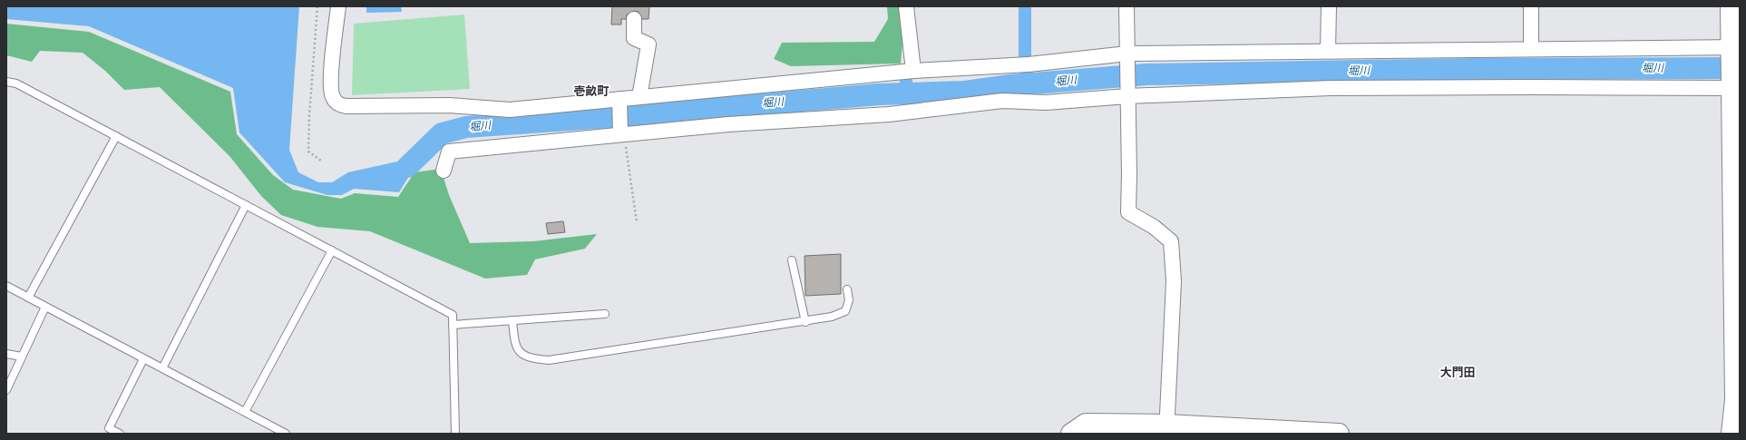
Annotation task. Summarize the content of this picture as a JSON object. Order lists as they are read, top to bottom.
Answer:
{
  "districts": ["壱畝町", "大門田"],
  "water": ["堀川"]
}
